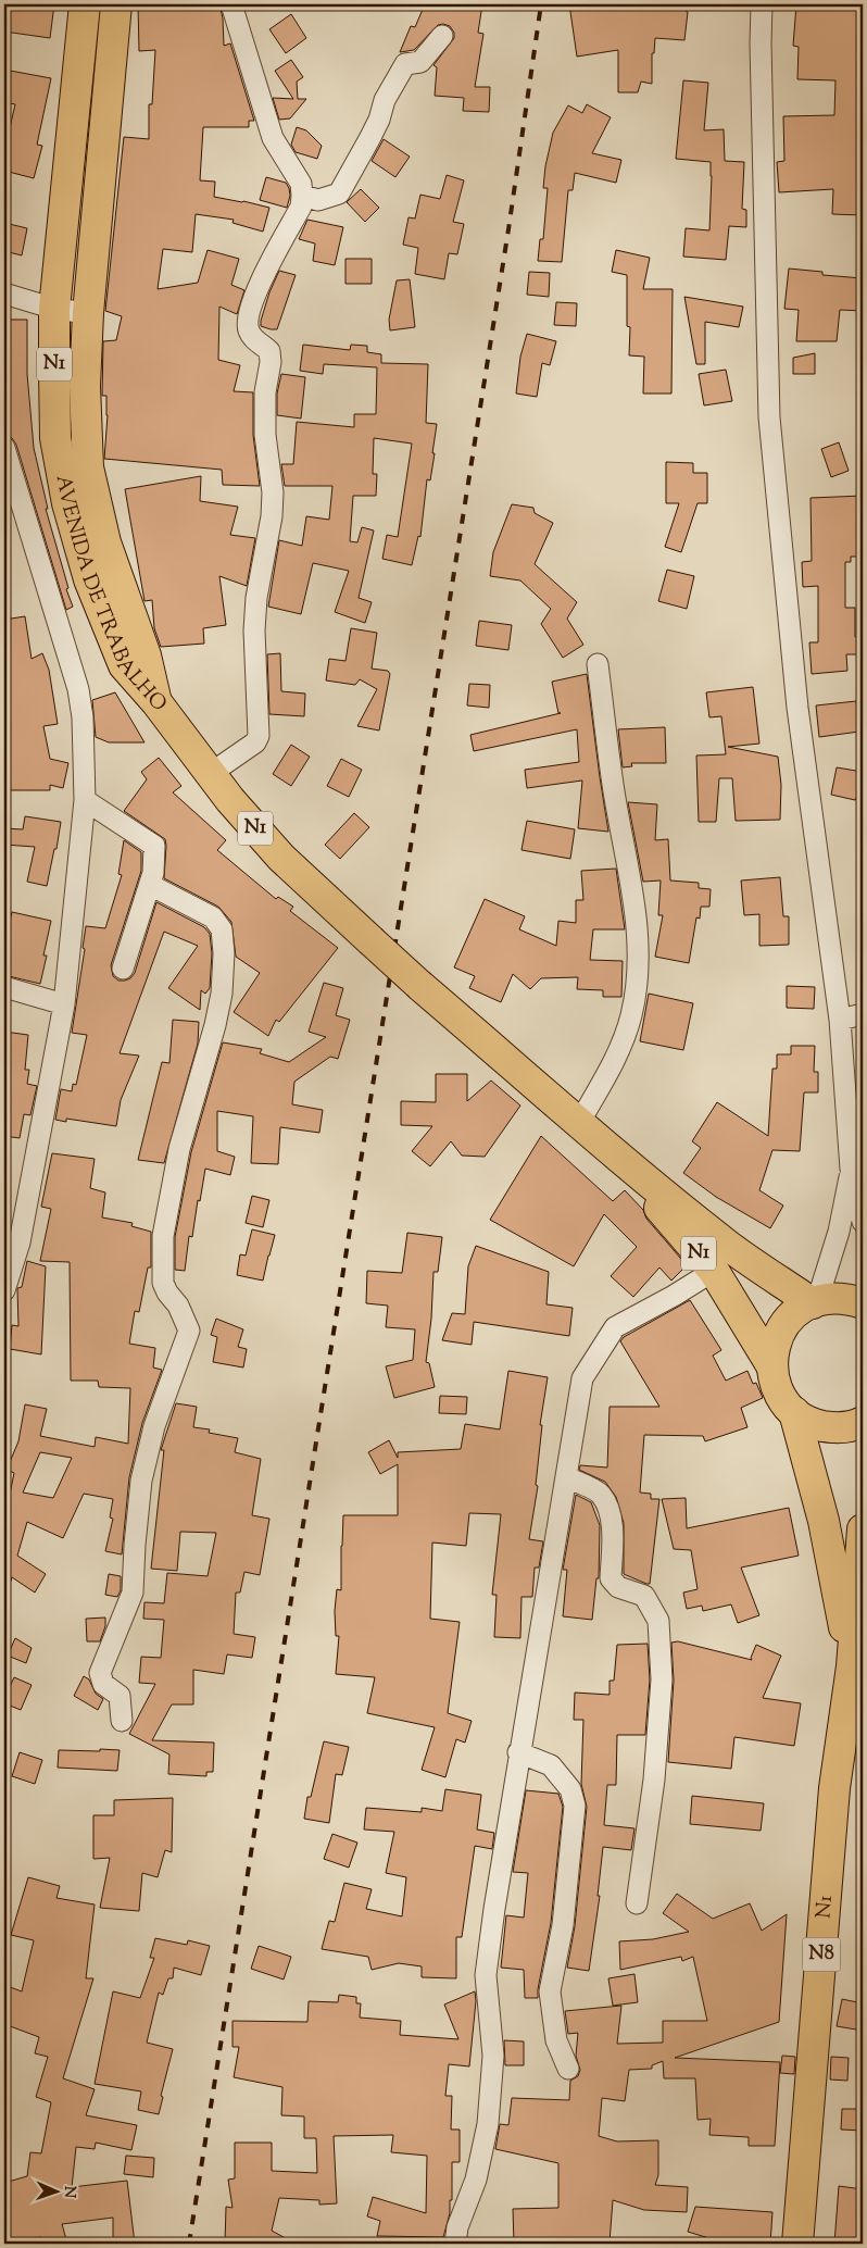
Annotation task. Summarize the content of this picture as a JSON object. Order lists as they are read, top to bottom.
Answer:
{
  "streets": {
    "highway": ["N1", "AVENIDA DE TRABALHO", "N8"]
  },
  "crossings": [
    ["N1", "AVENIDA DE TRABALHO"]
  ],
  "north": "right"
}
